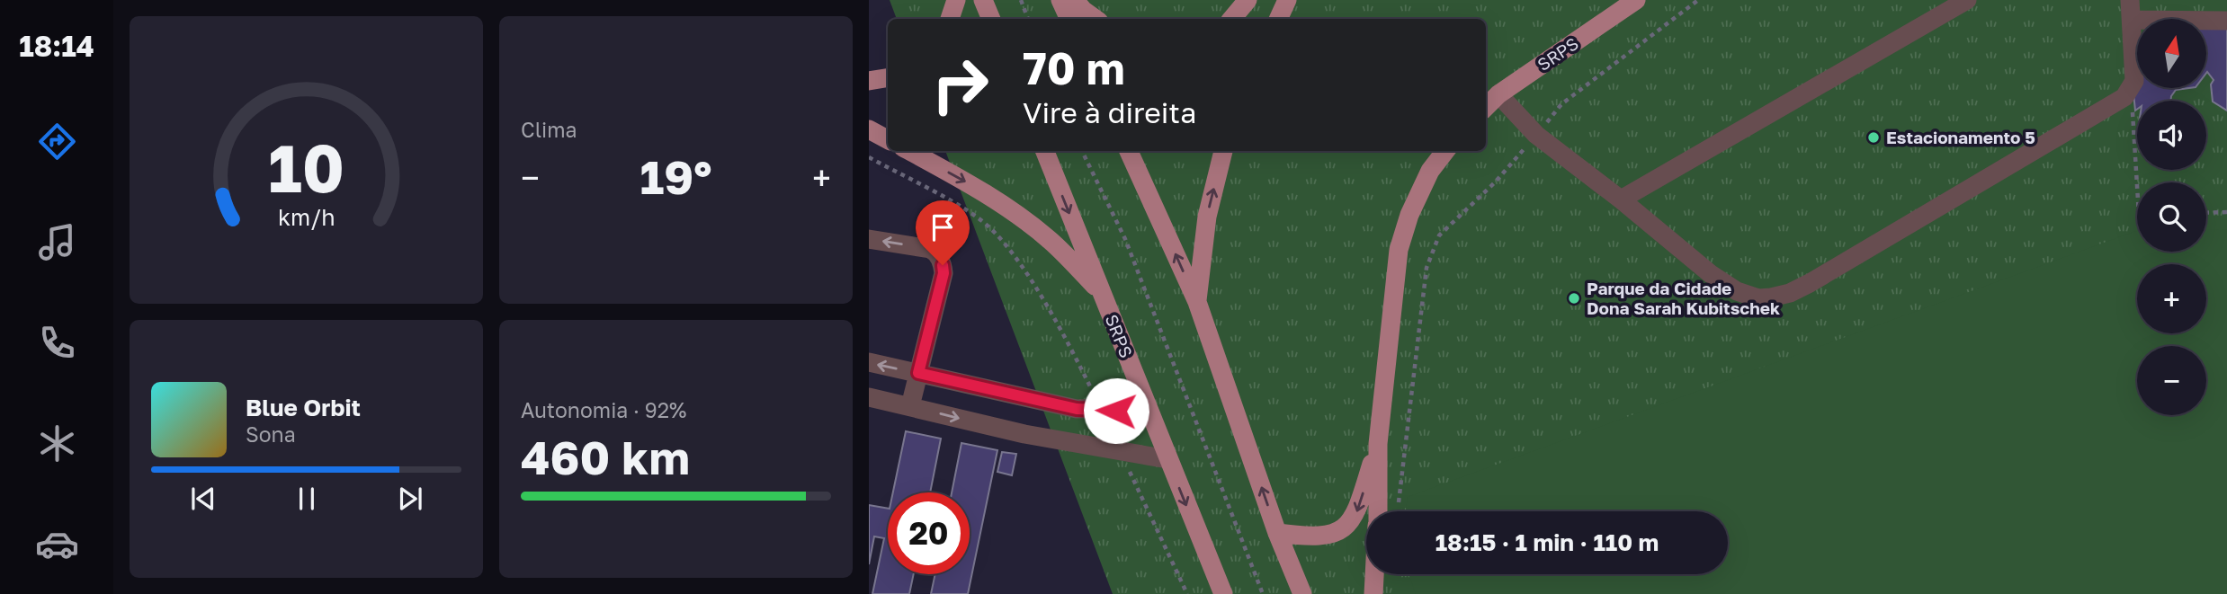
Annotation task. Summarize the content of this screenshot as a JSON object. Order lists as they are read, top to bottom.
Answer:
{
  "streets": {
    "main road": ["SRPS"]
  },
  "places": ["Estacionamento 5", "Parque da Cidade Dona Sarah Kubitschek"],
  "north": "top",
  "page": {
    "tabs": "18:14",
    "tile": [
      "Clima",
      ["Autonomia · 92%", "460 km"]
    ],
    "map_buttons": ["+", "−"],
    "turn": ["70 m", "Vire à direita"],
    "heat": ["−", "19°", "+"],
    "song": ["Blue Orbit", "Sona"],
    "limit": "20",
    "trip": "18:15 · 1 min · 110 m",
    "gauge": ["10", "km/h"]
  }
}
